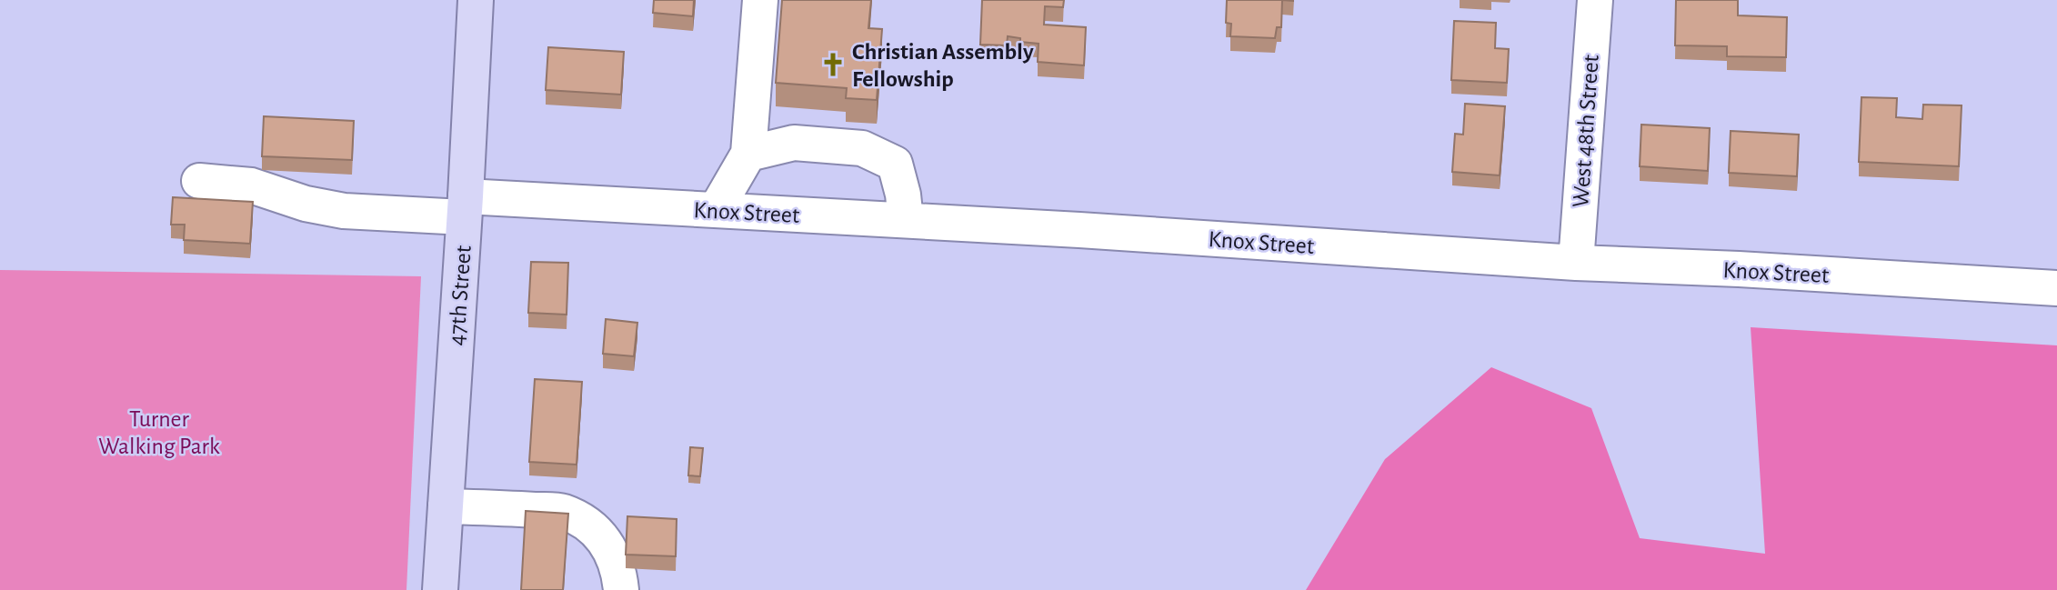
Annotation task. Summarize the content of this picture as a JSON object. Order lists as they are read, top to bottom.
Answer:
{
  "streets": {
    "main road": ["47th Street"],
    "street": ["West 48th Street", "Knox Street"]
  },
  "crossings": [
    ["West 48th Street", "Knox Street"],
    ["Knox Street", "47th Street"]
  ],
  "parks": ["Turner Walking Park"],
  "places": {
    "church": ["Christian Assembly Fellowship"]
  }
}
